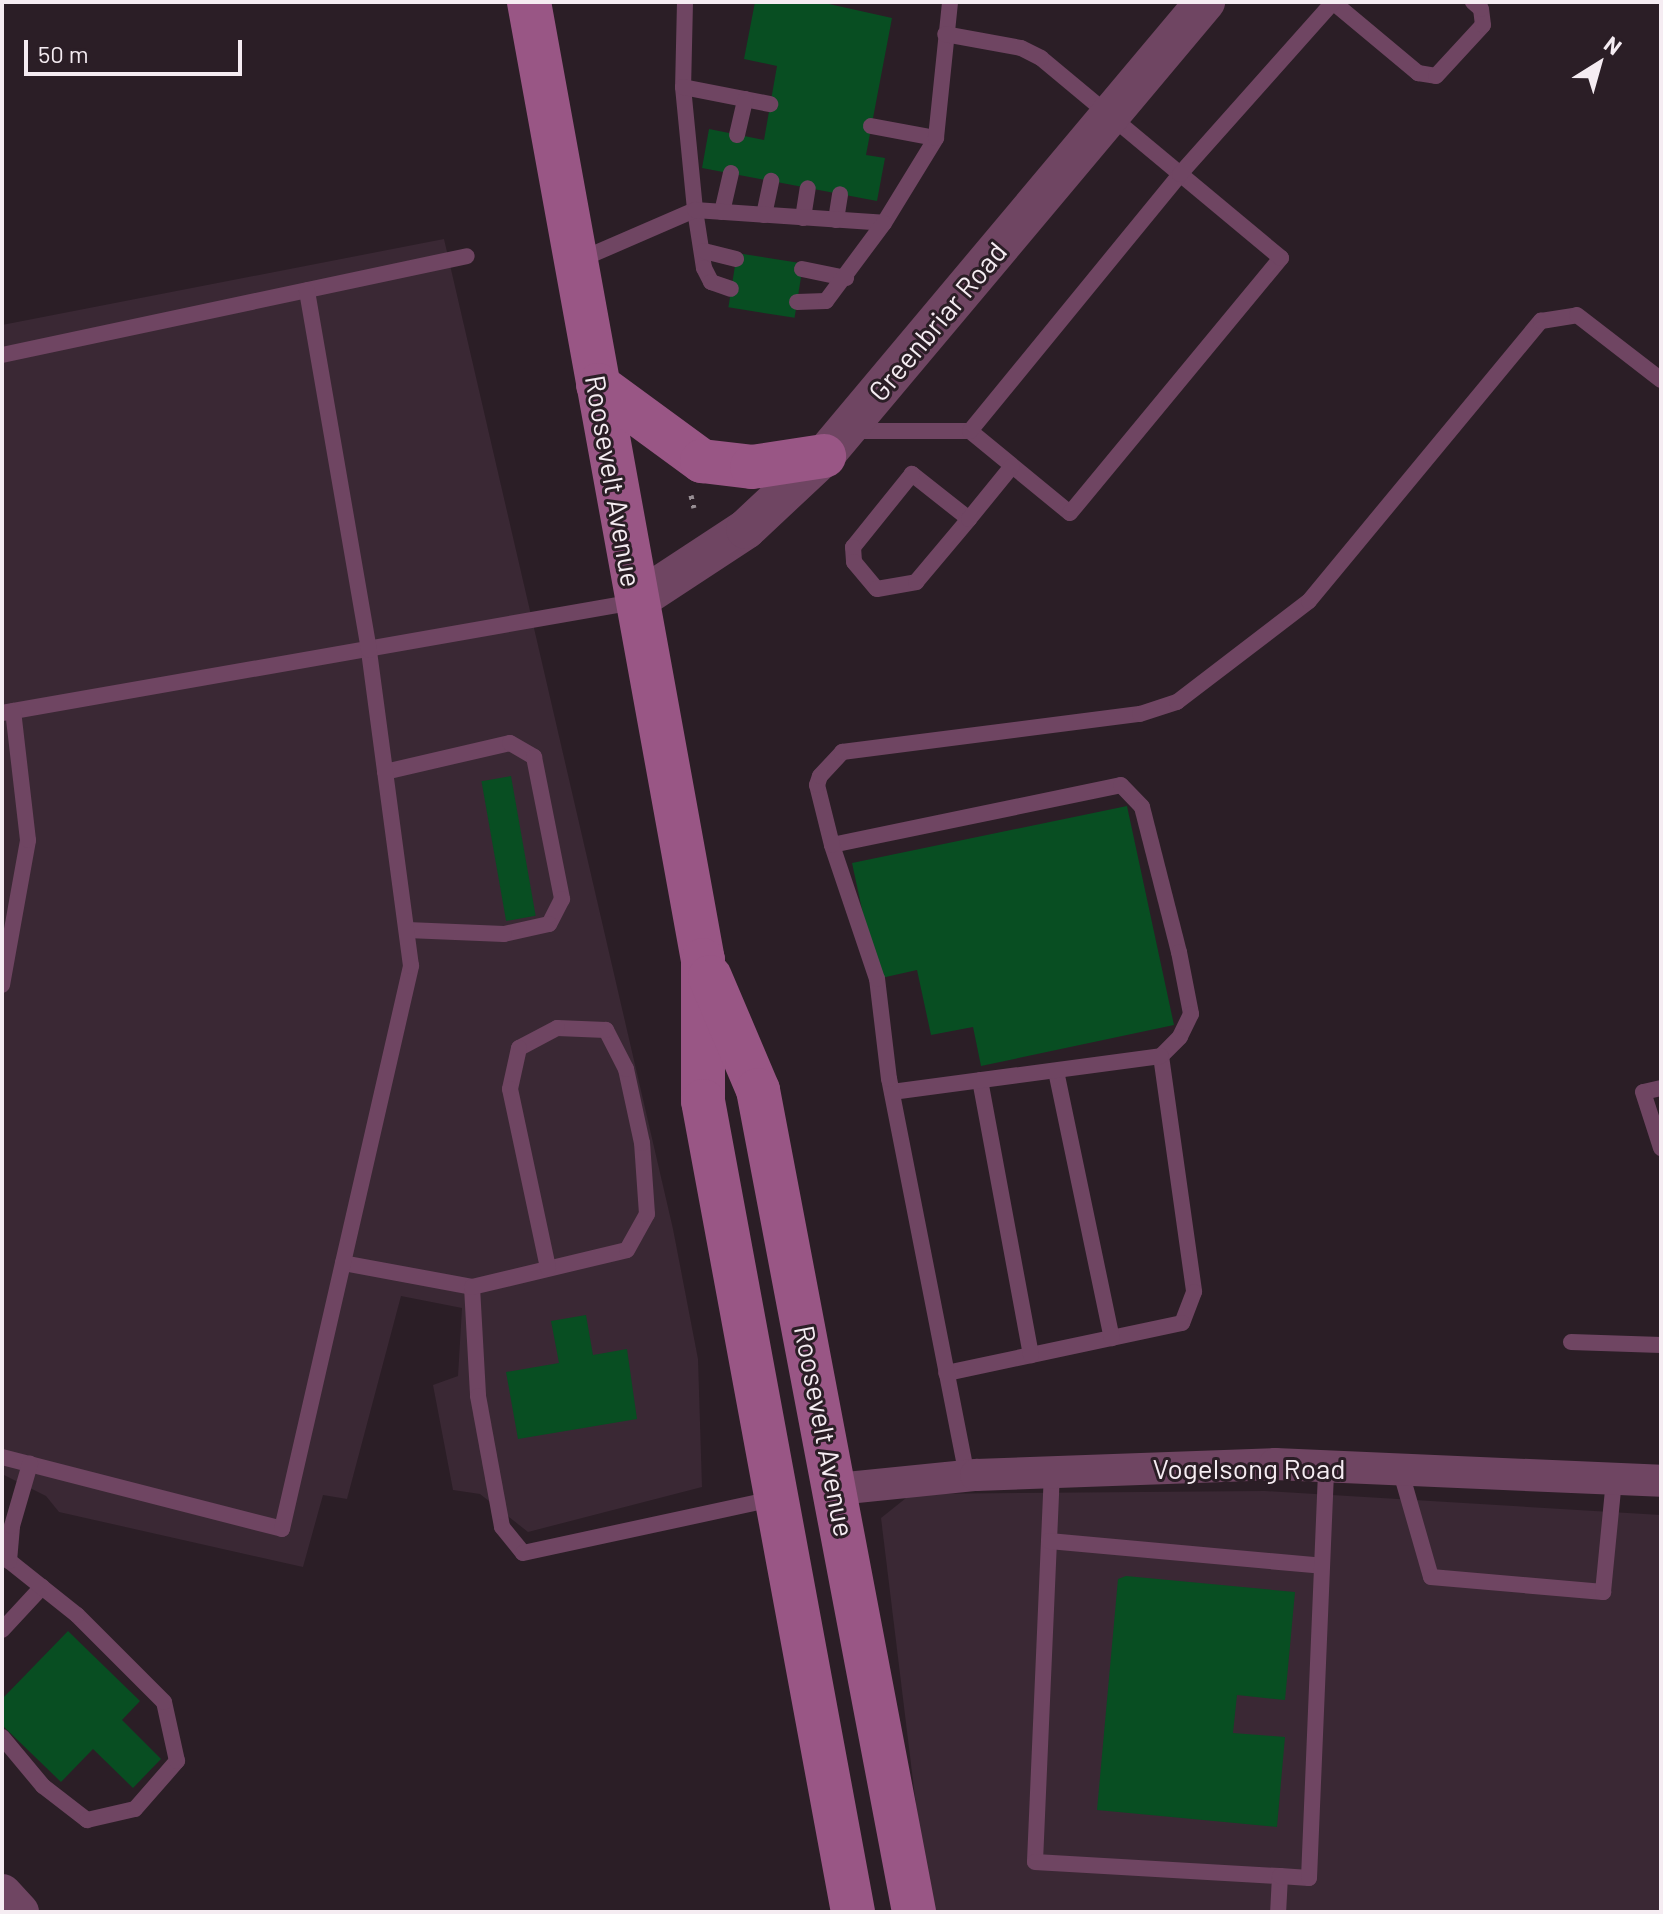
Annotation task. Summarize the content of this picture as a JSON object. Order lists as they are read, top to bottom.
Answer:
{
  "streets": {
    "main road": ["Roosevelt Avenue"],
    "street": ["Greenbriar Road", "Vogelsong Road"]
  },
  "crossings": [
    ["Greenbriar Road", "Roosevelt Avenue"],
    ["Roosevelt Avenue", "Vogelsong Road"]
  ],
  "scale_bar": "50 m",
  "north": "top right"
}
